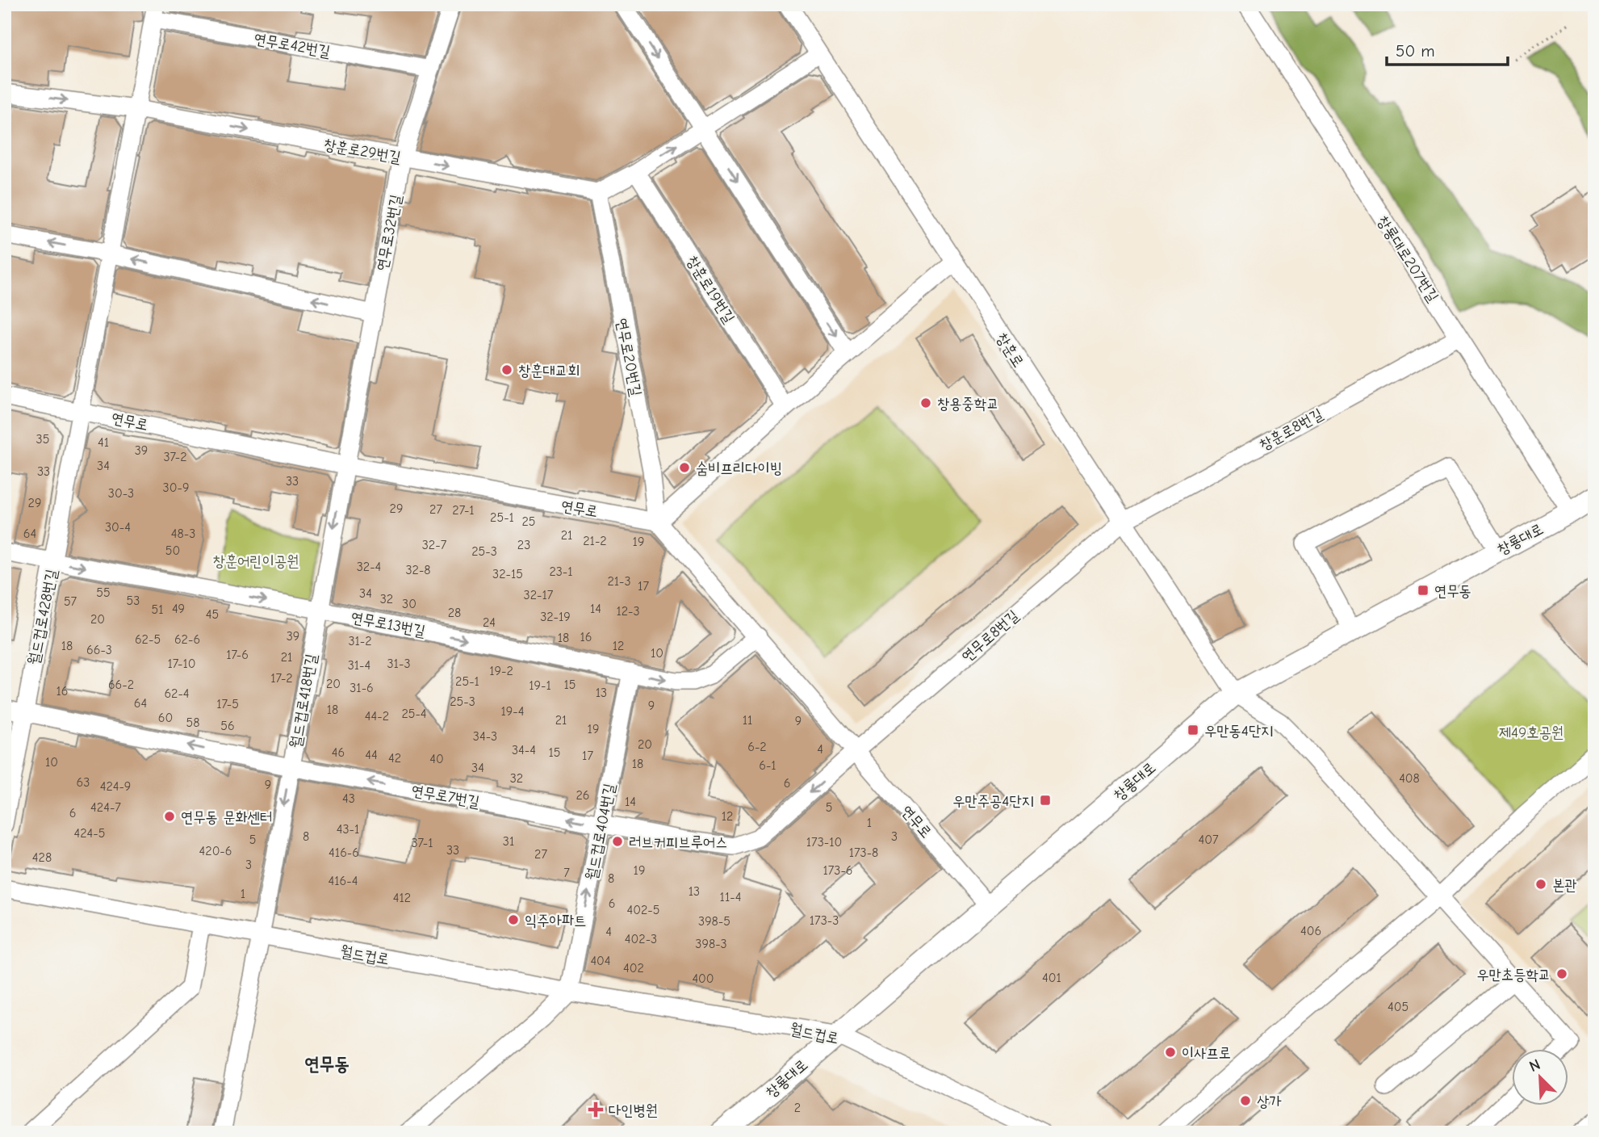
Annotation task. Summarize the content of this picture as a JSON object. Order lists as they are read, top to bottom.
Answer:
{
  "streets": {
    "main road": ["창룡대로"],
    "street": [
      "연무로42번길",
      "창훈로29번길",
      "연무로32번길",
      "창룡대로207번길",
      "창훈로19번길",
      "창훈로",
      "연무로20번길",
      "연무로",
      "창훈로8번길",
      "월드컵로428번길",
      "연무로13번길",
      "연무로8번길",
      "월드컵로418번길",
      "연무로7번길",
      "월드컵로404번길",
      "월드컵로"
    ]
  },
  "crossings": [
    ["연무로42번길", "창훈로29번길"],
    ["연무로42번길", "연무로32번길"],
    ["연무로42번길", "연무로"],
    ["연무로42번길", "월드컵로428번길"],
    ["창훈로29번길", "연무로32번길"],
    ["창훈로29번길", "연무로20번길"],
    ["연무로32번길", "연무로"],
    ["연무로32번길", "월드컵로418번길"],
    ["창룡대로207번길", "창훈로8번길"],
    ["창룡대로207번길", "창룡대로"],
    ["창훈로", "창훈로8번길"],
    ["창훈로", "창룡대로"],
    ["창훈로", "연무로8번길"],
    ["연무로20번길", "연무로"],
    ["연무로", "창룡대로"],
    ["연무로", "월드컵로428번길"],
    ["연무로", "연무로13번길"],
    ["연무로", "연무로8번길"],
    ["연무로", "월드컵로418번길"],
    ["연무로", "연무로7번길"],
    ["창훈로8번길", "연무로8번길"],
    ["창룡대로", "월드컵로"],
    ["월드컵로428번길", "연무로13번길"],
    ["월드컵로428번길", "연무로7번길"],
    ["연무로13번길", "월드컵로418번길"],
    ["연무로13번길", "월드컵로404번길"],
    ["연무로8번길", "연무로7번길"],
    ["월드컵로418번길", "연무로7번길"],
    ["월드컵로418번길", "월드컵로"],
    ["연무로7번길", "월드컵로404번길"],
    ["월드컵로404번길", "월드컵로"]
  ],
  "one_way": [
    "연무로13번길",
    "월드컵로418번길",
    "연무로7번길",
    "월드컵로404번길"
  ],
  "districts": ["연무동"],
  "parks": ["창훈어린이공원", "제49호공원"],
  "places": {
    "other": [
      "창훈대교회",
      "창용중학교",
      "숨비프리다이빙",
      "연무동 문화센터",
      "러브커피브루어스",
      "본관",
      "익주아파트",
      "우만초등학교",
      "이사프로",
      "상가"
    ],
    "transit": ["연무동", "우만동4단지", "우만주공4단지"],
    "health": ["다인병원"]
  },
  "house_numbers": [
    "35",
    "41",
    "39",
    "37-2",
    "34",
    "33",
    "33",
    "30-9",
    "30-3",
    "29",
    "29",
    "27",
    "27-1",
    "25-1",
    "25",
    "30-4",
    "64",
    "48-3",
    "21",
    "21-2",
    "19",
    "32-7",
    "23",
    "50",
    "25-3",
    "32-4",
    "32-8",
    "23-1",
    "32-15",
    "21-3",
    "17",
    "55",
    "34",
    "32-17",
    "32",
    "53",
    "57",
    "30",
    "49",
    "14",
    "51",
    "12-3",
    "28",
    "45",
    "32-19",
    "20",
    "24",
    "39",
    "16",
    "18",
    "62-5",
    "62-6",
    "31-2",
    "18",
    "12",
    "66-3",
    "10",
    "17-6",
    "21",
    "17-10",
    "31-3",
    "31-4",
    "19-2",
    "17-2",
    "25-1",
    "20",
    "66-2",
    "15",
    "19-1",
    "31-6",
    "16",
    "13",
    "62-4",
    "25-3",
    "64",
    "17-5",
    "9",
    "18",
    "19-4",
    "25-4",
    "44-2",
    "60",
    "21",
    "11",
    "9",
    "58",
    "56",
    "19",
    "34-3",
    "20",
    "6-2",
    "4",
    "34-4",
    "46",
    "15",
    "44",
    "17",
    "42",
    "40",
    "10",
    "18",
    "6-1",
    "34",
    "32",
    "408",
    "63",
    "6",
    "9",
    "424-9",
    "26",
    "43",
    "14",
    "424-7",
    "5",
    "6",
    "12",
    "1",
    "43-1",
    "424-5",
    "8",
    "3",
    "5",
    "407",
    "31",
    "173-10",
    "37-1",
    "33",
    "420-6",
    "416-6",
    "173-8",
    "27",
    "428",
    "3",
    "19",
    "173-6",
    "7",
    "8",
    "416-4",
    "13",
    "1",
    "11-4",
    "412",
    "6",
    "402-5",
    "173-3",
    "398-5",
    "406",
    "4",
    "402-3",
    "398-3",
    "404",
    "402",
    "401",
    "400",
    "405",
    "2"
  ],
  "scale_bar": "50 m",
  "north": "top left"
}
